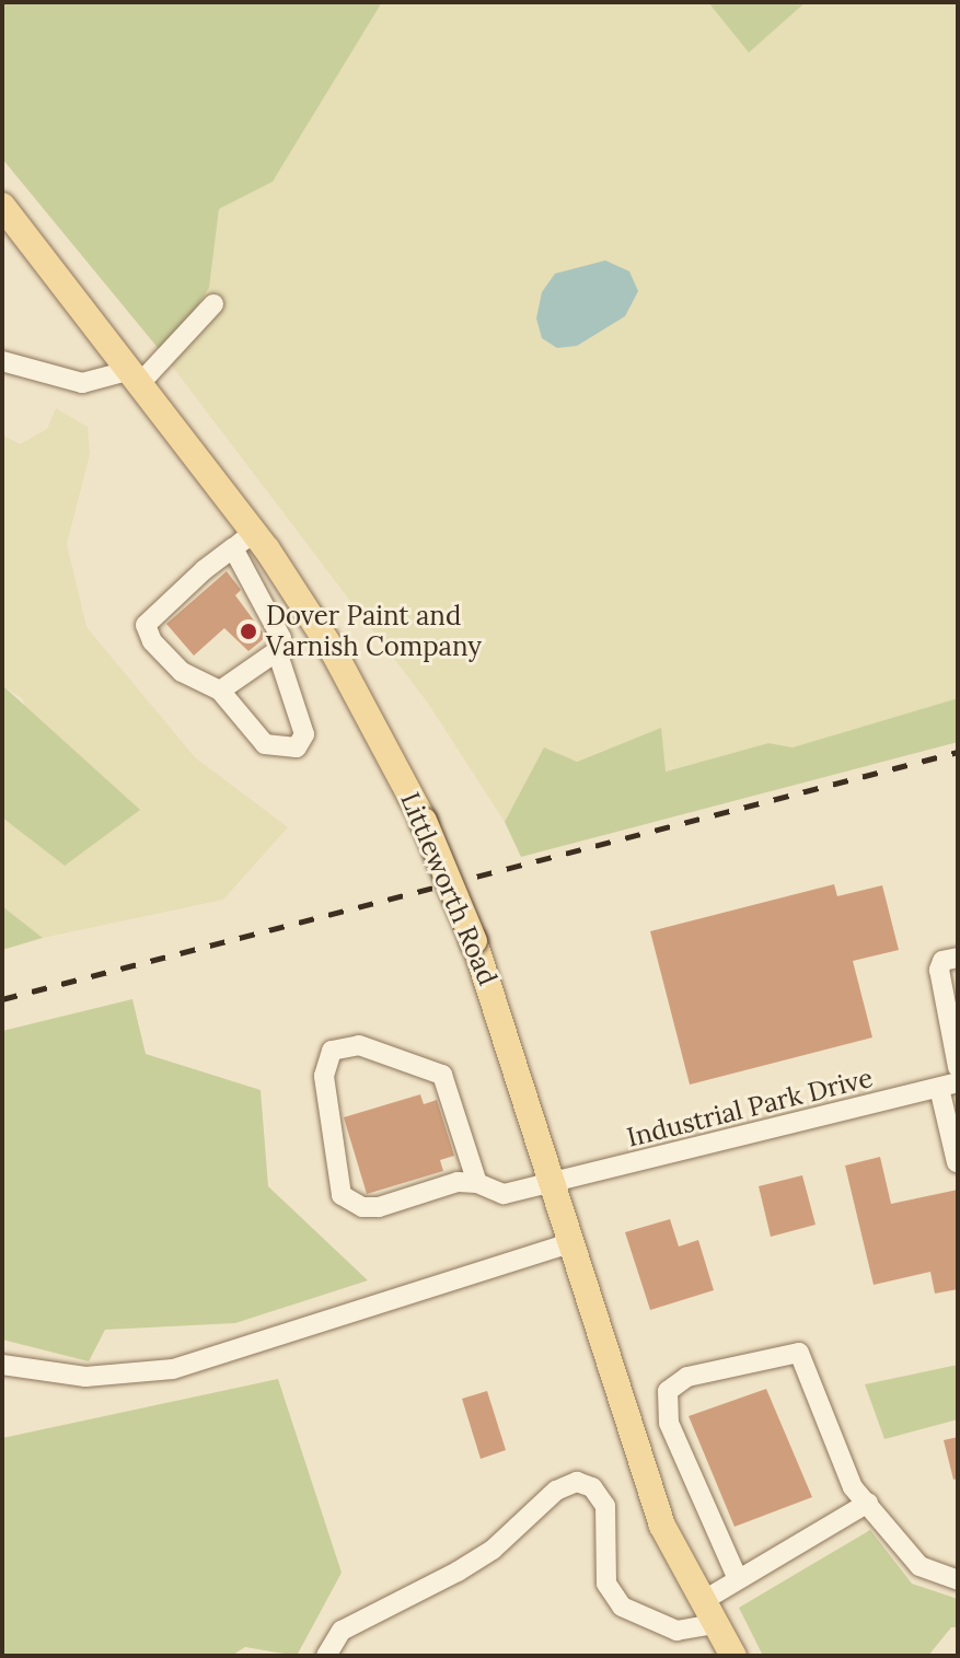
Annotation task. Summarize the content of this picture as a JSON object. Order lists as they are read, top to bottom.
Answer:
{
  "streets": {
    "main road": ["Littleworth Road"],
    "street": ["Industrial Park Drive"]
  },
  "crossings": [
    ["Littleworth Road", "Industrial Park Drive"]
  ],
  "places": ["Dover Paint and Varnish Company"]
}
